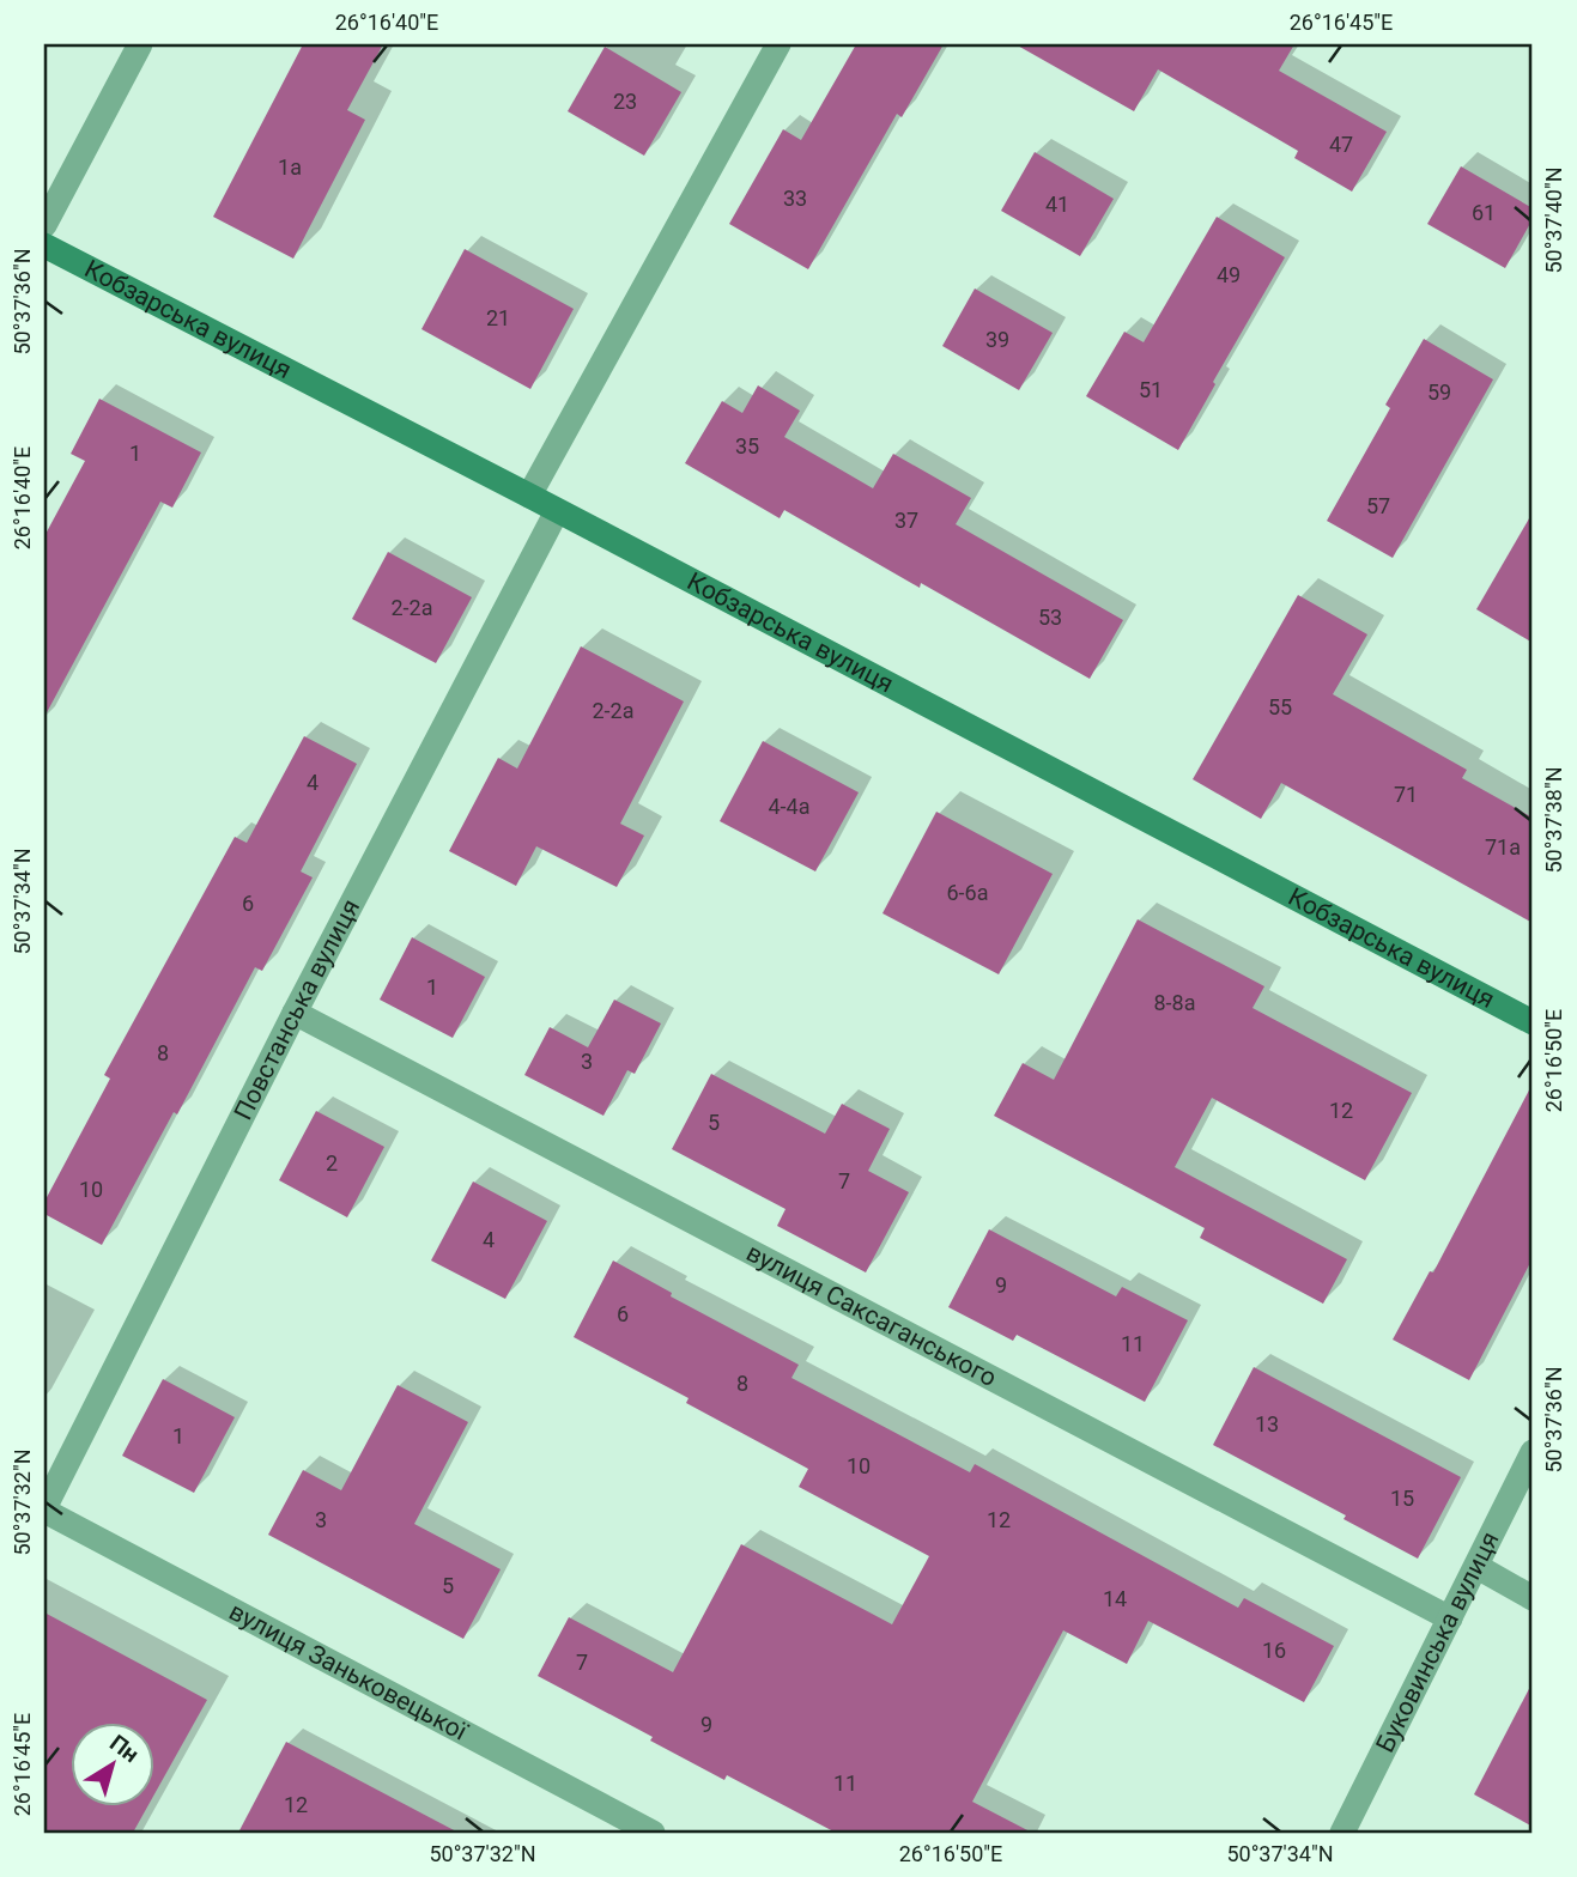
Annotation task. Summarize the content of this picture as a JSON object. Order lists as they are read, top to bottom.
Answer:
{
  "streets": {
    "street": [
      "Кобзарська вулиця",
      "Повстанська вулиця",
      "вулиця Саксаганського",
      "Буковинська вулиця",
      "вулиця Заньковецької"
    ]
  },
  "crossings": [
    ["Кобзарська вулиця", "Повстанська вулиця"],
    ["Повстанська вулиця", "вулиця Саксаганського"],
    ["Повстанська вулиця", "вулиця Заньковецької"],
    ["вулиця Саксаганського", "Буковинська вулиця"]
  ],
  "house_numbers": [
    "23",
    "47",
    "1а",
    "33",
    "41",
    "61",
    "49",
    "21",
    "39",
    "51",
    "59",
    "35",
    "1",
    "57",
    "37",
    "2-2а",
    "53",
    "55",
    "2-2а",
    "4",
    "71",
    "4-4а",
    "71а",
    "6-6а",
    "6",
    "1",
    "8-8а",
    "8",
    "3",
    "12",
    "5",
    "2",
    "7",
    "10",
    "4",
    "9",
    "6",
    "11",
    "8",
    "13",
    "1",
    "10",
    "15",
    "3",
    "12",
    "5",
    "14",
    "16",
    "7",
    "9",
    "11",
    "12"
  ],
  "north": "top right",
  "coordinates": [
    "26°16'40\"E",
    "26°16'45\"E",
    "50°37'40\"N",
    "50°37'36\"N",
    "50°37'38\"N",
    "50°37'34\"N",
    "26°16'50\"E",
    "50°37'32\"N"
  ]
}
